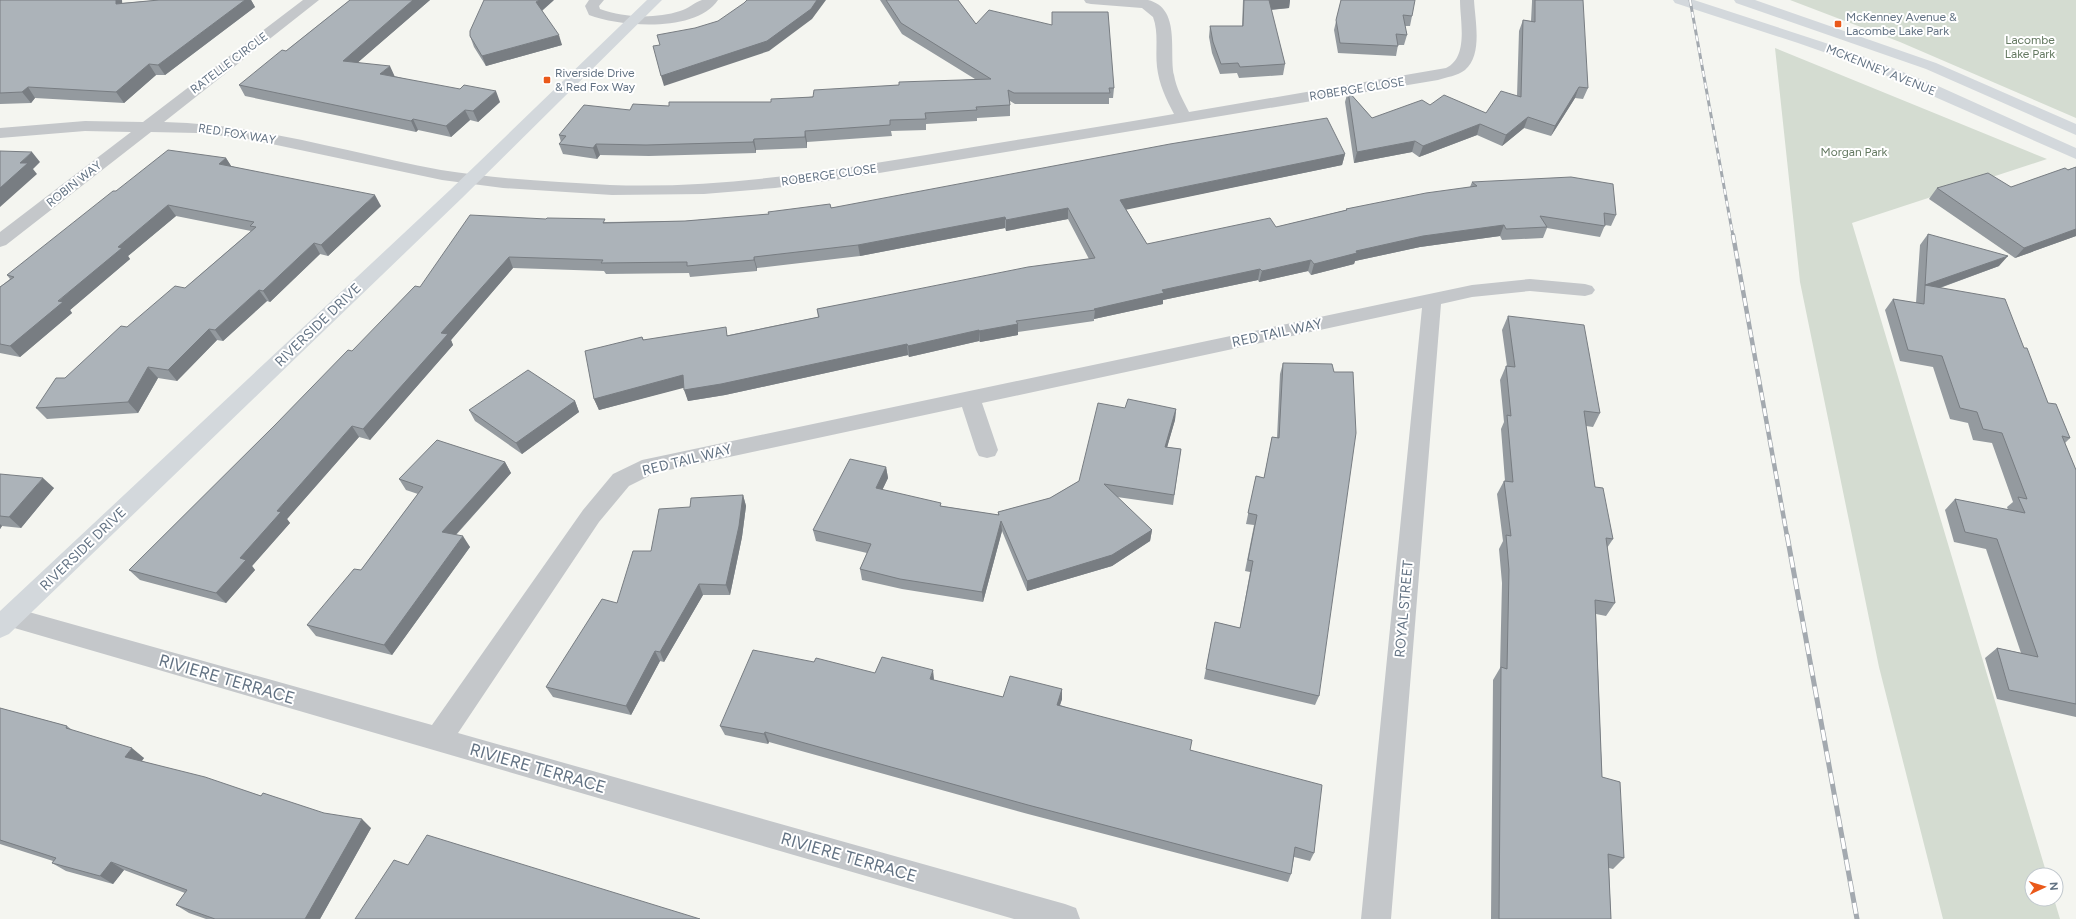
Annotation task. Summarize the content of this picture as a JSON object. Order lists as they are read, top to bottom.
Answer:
{
  "streets": {
    "street": [
      "RATELLE CIRCLE",
      "MCKENNEY AVENUE",
      "ROBERGE CLOSE",
      "RED FOX WAY",
      "ROBIN WAY",
      "RIVERSIDE DRIVE",
      "RED TAIL WAY",
      "ROYAL STREET",
      "RIVIERE TERRACE"
    ]
  },
  "crossings": [
    ["RATELLE CIRCLE", "RED FOX WAY"],
    ["RATELLE CIRCLE", "ROBIN WAY"],
    ["ROBERGE CLOSE", "RED FOX WAY"],
    ["ROBERGE CLOSE", "RIVERSIDE DRIVE"],
    ["RED FOX WAY", "ROBIN WAY"],
    ["RED FOX WAY", "RIVERSIDE DRIVE"],
    ["RIVERSIDE DRIVE", "RIVIERE TERRACE"],
    ["RED TAIL WAY", "ROYAL STREET"],
    ["RED TAIL WAY", "RIVIERE TERRACE"]
  ],
  "parks": ["Lacombe Lake Park", "Morgan Park"],
  "places": {
    "transit": ["McKenney Avenue & Lacombe Lake Park", "Riverside Drive & Red Fox Way"]
  },
  "north": "right"
}
